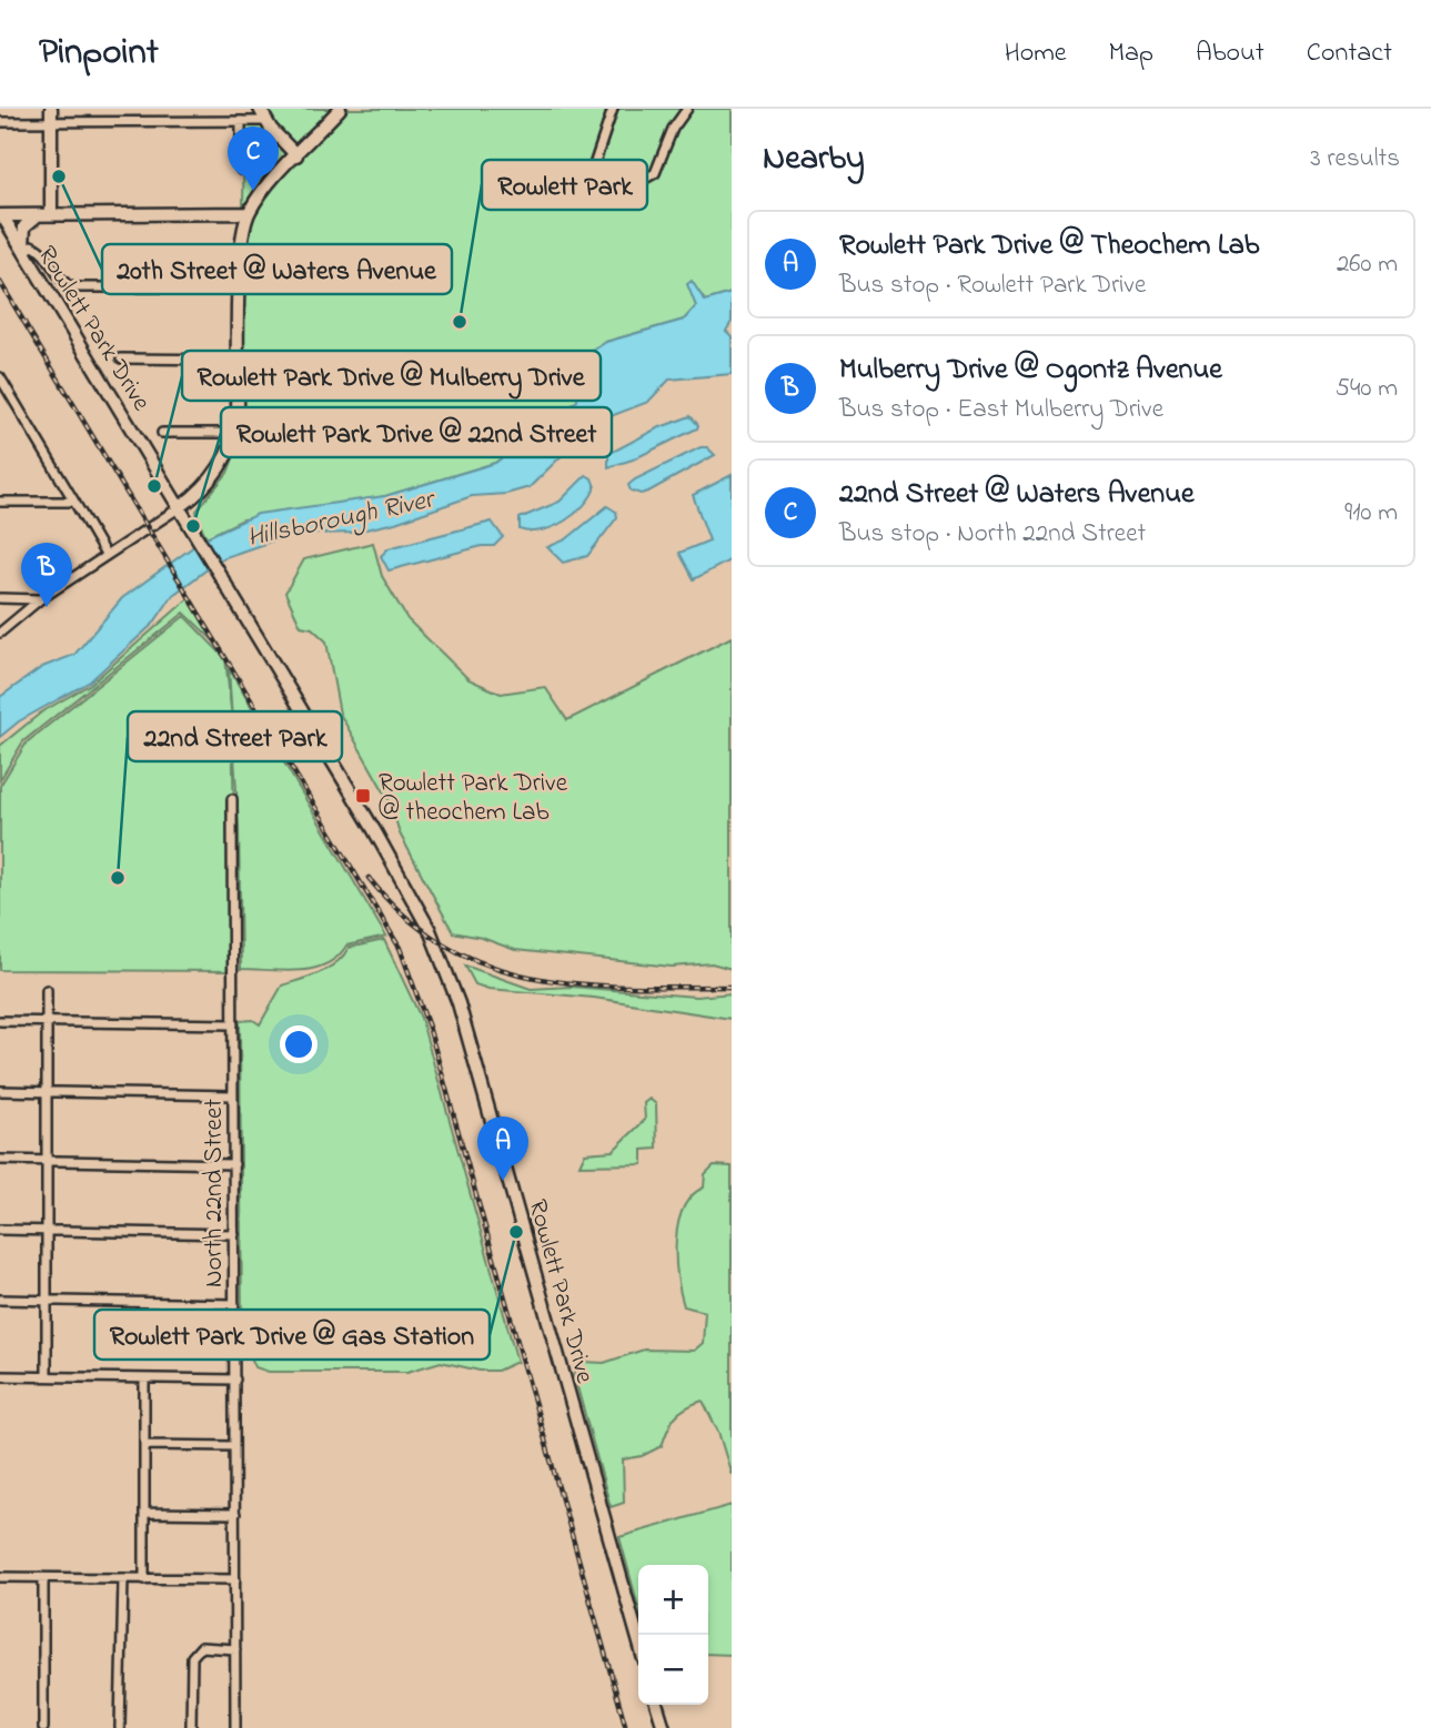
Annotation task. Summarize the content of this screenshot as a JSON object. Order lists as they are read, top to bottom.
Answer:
{
  "streets": {
    "street": ["Rowlett Park Drive", "North 22nd Street"]
  },
  "water": ["Hillsborough River"],
  "places": {
    "other": [
      "20th Street @ Waters Avenue",
      "Rowlett Park",
      "Rowlett Park Drive @ Mulberry Drive",
      "Rowlett Park Drive @ 22nd Street",
      "22nd Street Park",
      "Rowlett Park Drive @ Gas Station"
    ],
    "transit": ["Rowlett Park Drive @ theochem Lab"]
  },
  "page": {
    "header": "Pinpoint",
    "nav": [
      "Home",
      "Map",
      "About",
      "Contact"
    ],
    "heading": ["Nearby", "3 results"],
    "pins": ["C", "B", "A"],
    "list": [
      {
        "mark": "A",
        "name": "Rowlett Park Drive @ Theochem Lab",
        "note": "Bus stop · Rowlett Park Drive",
        "value": "260 m"
      },
      {
        "mark": "B",
        "name": "Mulberry Drive @ Ogontz Avenue",
        "note": "Bus stop · East Mulberry Drive",
        "value": "540 m"
      },
      {
        "mark": "C",
        "name": "22nd Street @ Waters Avenue",
        "note": "Bus stop · North 22nd Street",
        "value": "910 m"
      }
    ],
    "map_buttons": ["+", "−"]
  }
}
